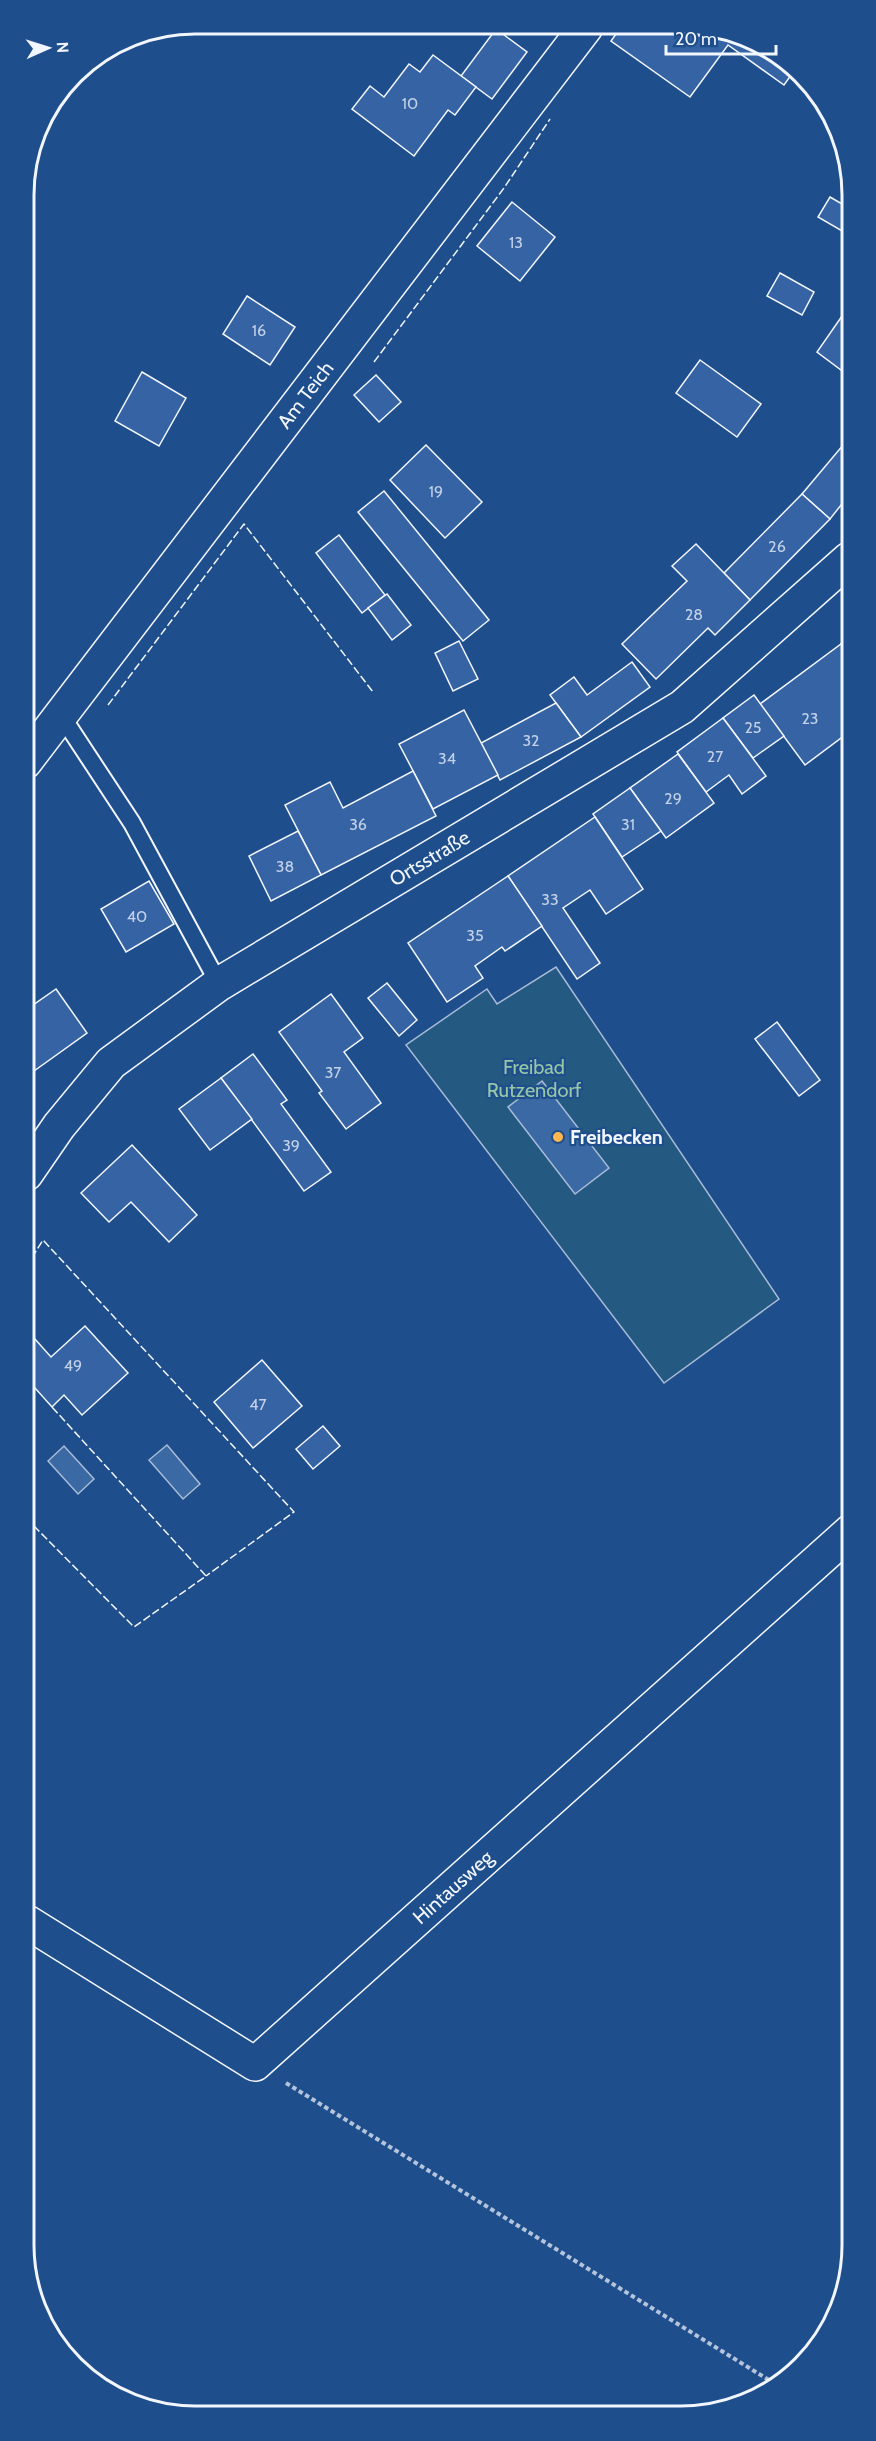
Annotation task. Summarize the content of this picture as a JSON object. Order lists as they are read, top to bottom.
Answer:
{
  "streets": {
    "street": ["Am Teich", "Ortsstraße", "Hintausweg"]
  },
  "parks": ["Freibad Rutzendorf"],
  "places": ["Freibecken"],
  "house_numbers": [
    "10",
    "13",
    "16",
    "19",
    "26",
    "28",
    "23",
    "25",
    "32",
    "27",
    "34",
    "29",
    "36",
    "31",
    "38",
    "33",
    "40",
    "35",
    "37",
    "39",
    "49",
    "47"
  ],
  "scale_bar": "20 m",
  "north": "right"
}
